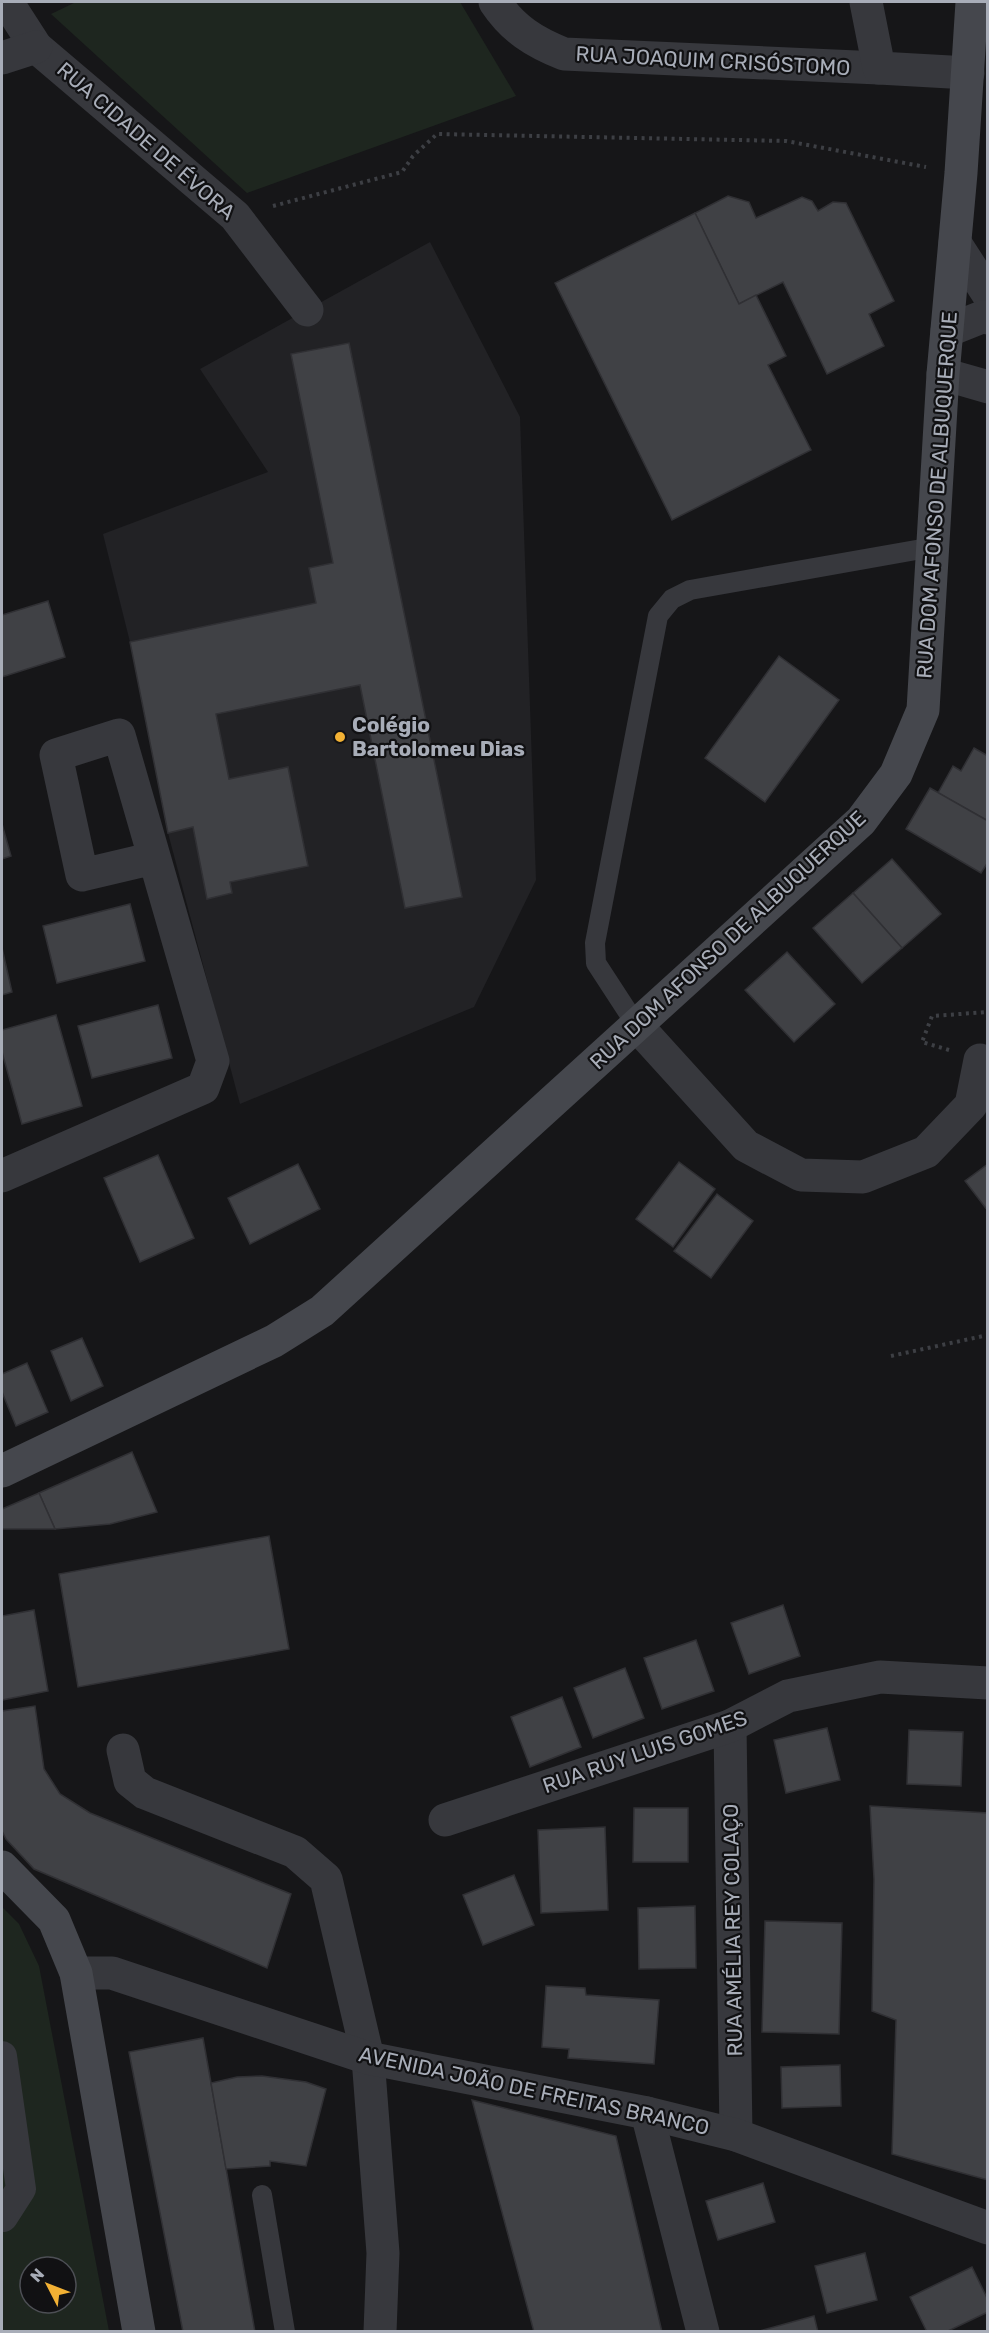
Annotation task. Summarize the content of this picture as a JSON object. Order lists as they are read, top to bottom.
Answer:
{
  "streets": {
    "main road": ["RUA DOM AFONSO DE ALBUQUERQUE"],
    "street": [
      "RUA JOAQUIM CRISÓSTOMO",
      "RUA CIDADE DE ÉVORA",
      "RUA RUY LUIS GOMES",
      "RUA AMÉLIA REY COLAÇO",
      "AVENIDA JOÃO DE FREITAS BRANCO"
    ]
  },
  "crossings": [
    ["RUA JOAQUIM CRISÓSTOMO", "RUA DOM AFONSO DE ALBUQUERQUE"],
    ["RUA RUY LUIS GOMES", "RUA AMÉLIA REY COLAÇO"],
    ["RUA AMÉLIA REY COLAÇO", "AVENIDA JOÃO DE FREITAS BRANCO"]
  ],
  "places": ["Colégio Bartolomeu Dias"],
  "north": "top left"
}
